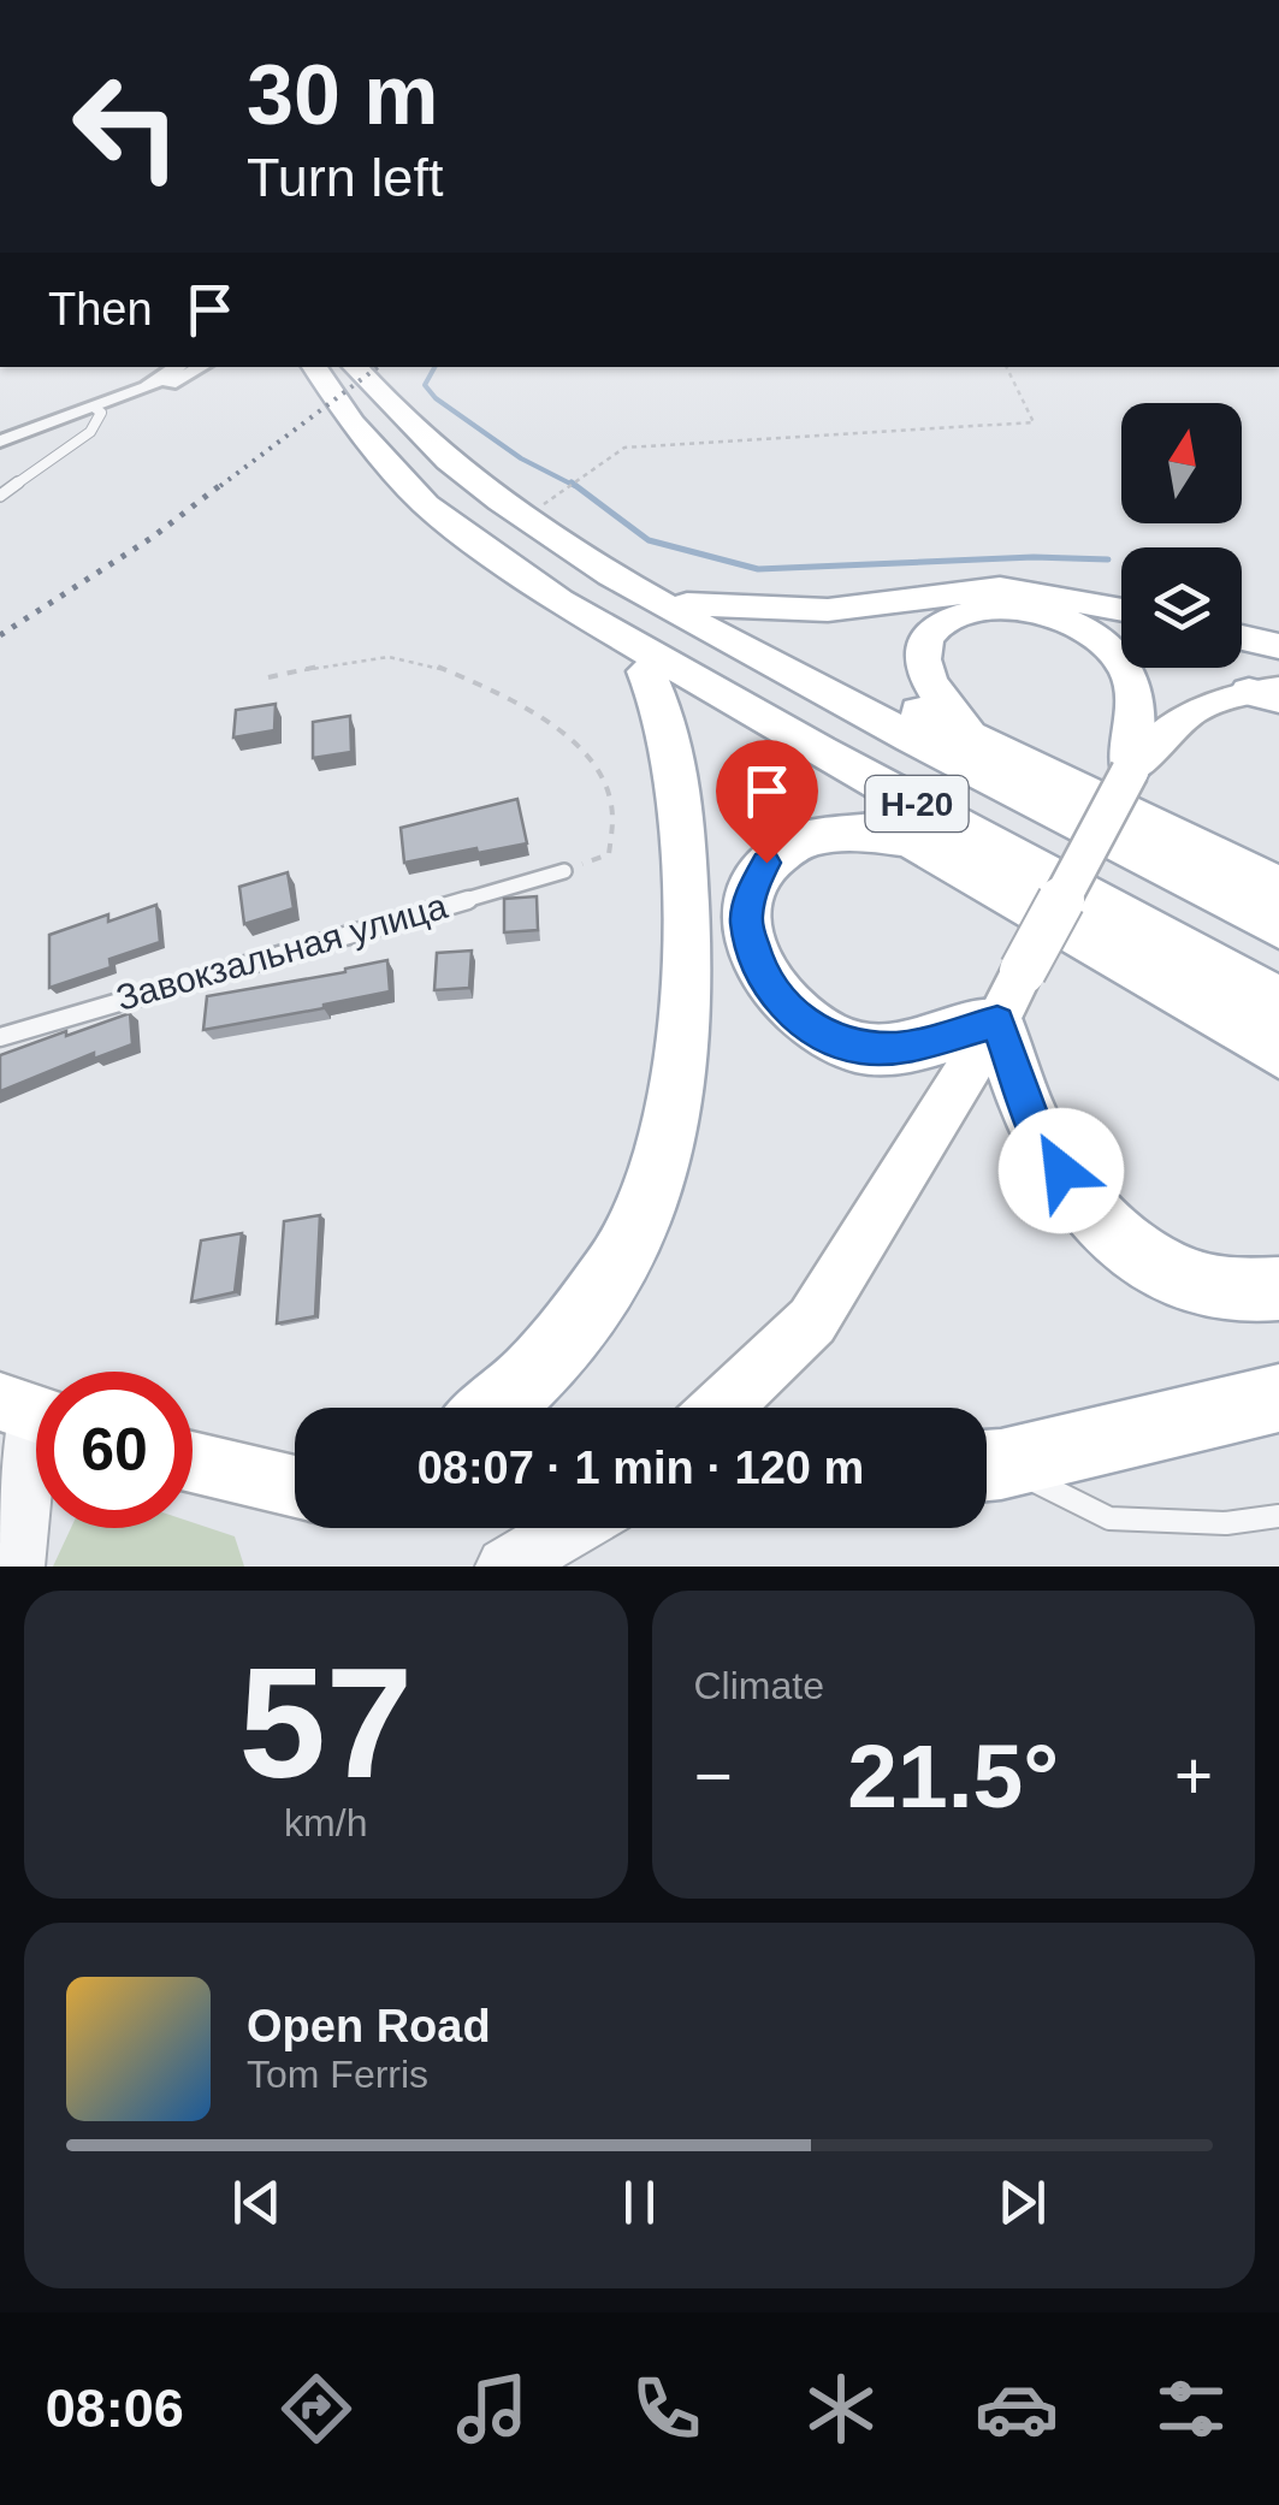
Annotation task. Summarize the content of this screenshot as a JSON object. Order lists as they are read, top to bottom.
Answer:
{
  "streets": {
    "main road": ["Н-20"],
    "lane": ["Завокзальная улица"]
  },
  "north": "top",
  "page": {
    "turn": ["30 m", "Turn left"],
    "then": "Then",
    "limit": "60",
    "trip": "08:07 · 1 min · 120 m",
    "tile": [
      ["57", "km/h"],
      "Climate"
    ],
    "heat": ["−", "21.5°", "+"],
    "song": ["Open Road", "Tom Ferris"],
    "tabs": "08:06"
  }
}
